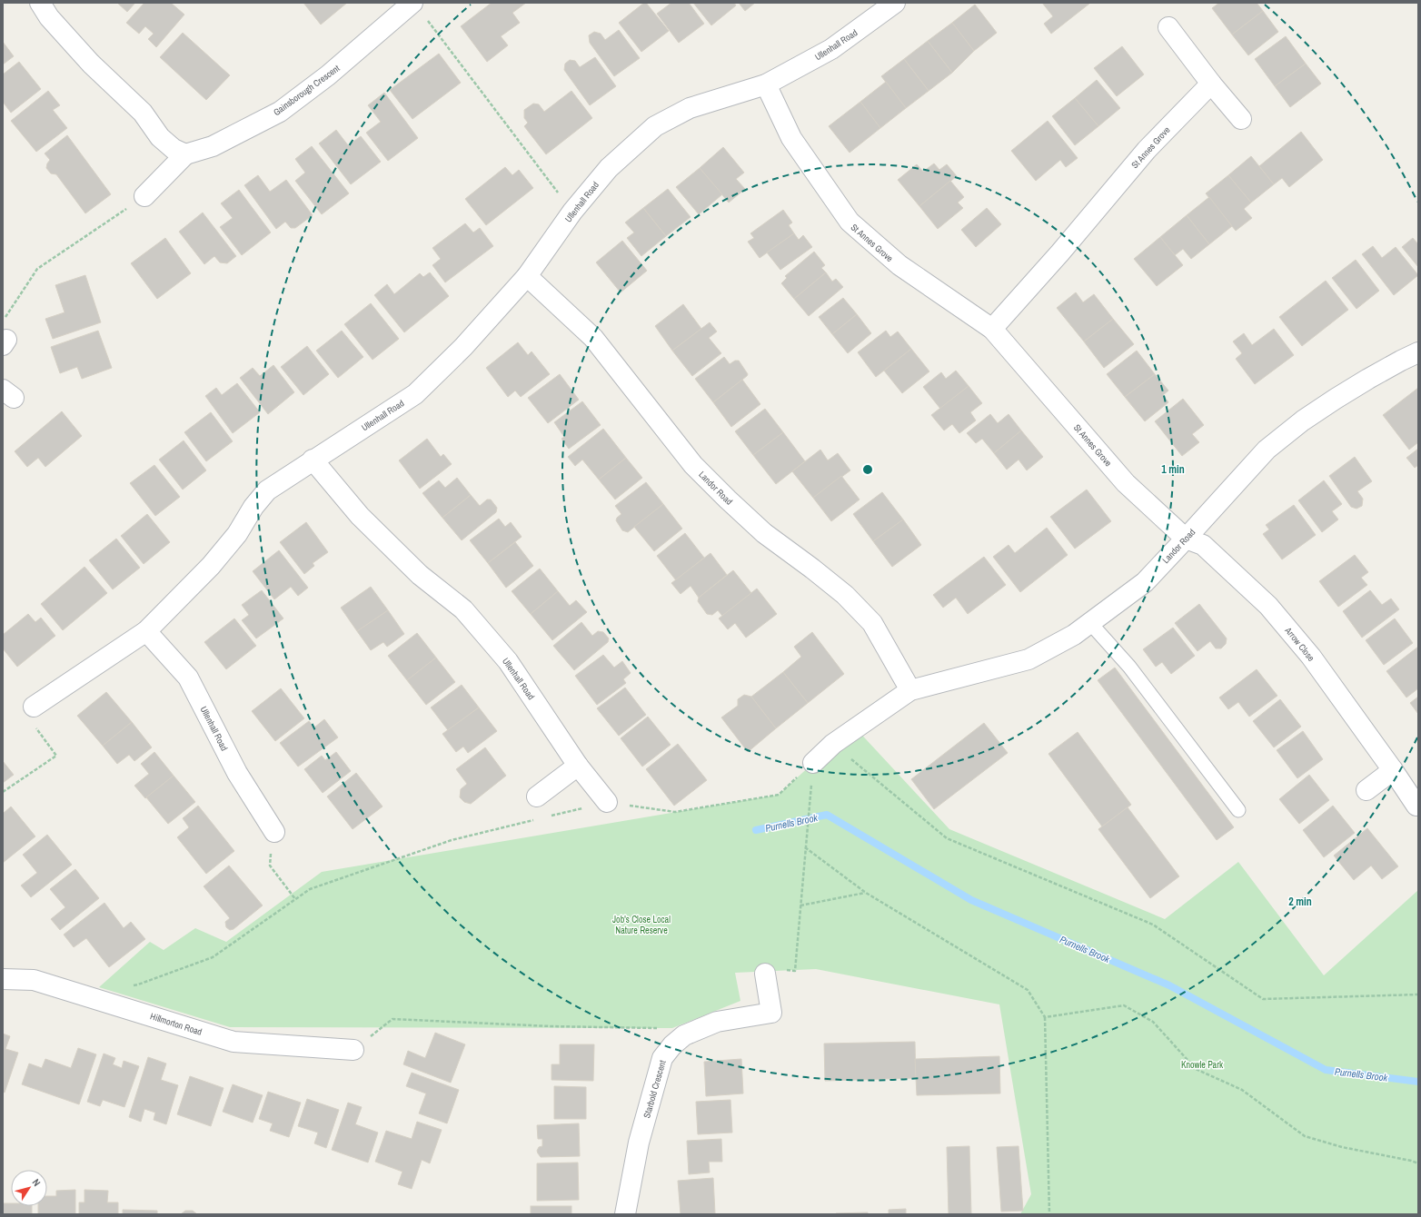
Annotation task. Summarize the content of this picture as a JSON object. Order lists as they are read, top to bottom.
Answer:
{
  "streets": {
    "street": [
      "Ullenhall Road",
      "Gainsborough Crescent",
      "St Annes Grove",
      "Landor Road",
      "Arrow Close",
      "Hillmorton Road",
      "Starbold Crescent"
    ]
  },
  "crossings": [
    ["Ullenhall Road", "St Annes Grove"],
    ["Ullenhall Road", "Landor Road"],
    ["St Annes Grove", "Landor Road"],
    ["St Annes Grove", "Arrow Close"],
    ["Landor Road", "Arrow Close"]
  ],
  "water": ["Purnells Brook"],
  "parks": ["Job's Close Local Nature Reserve", "Knowle Park"],
  "north": "top right",
  "rings": ["1 min", "2 min"]
}
